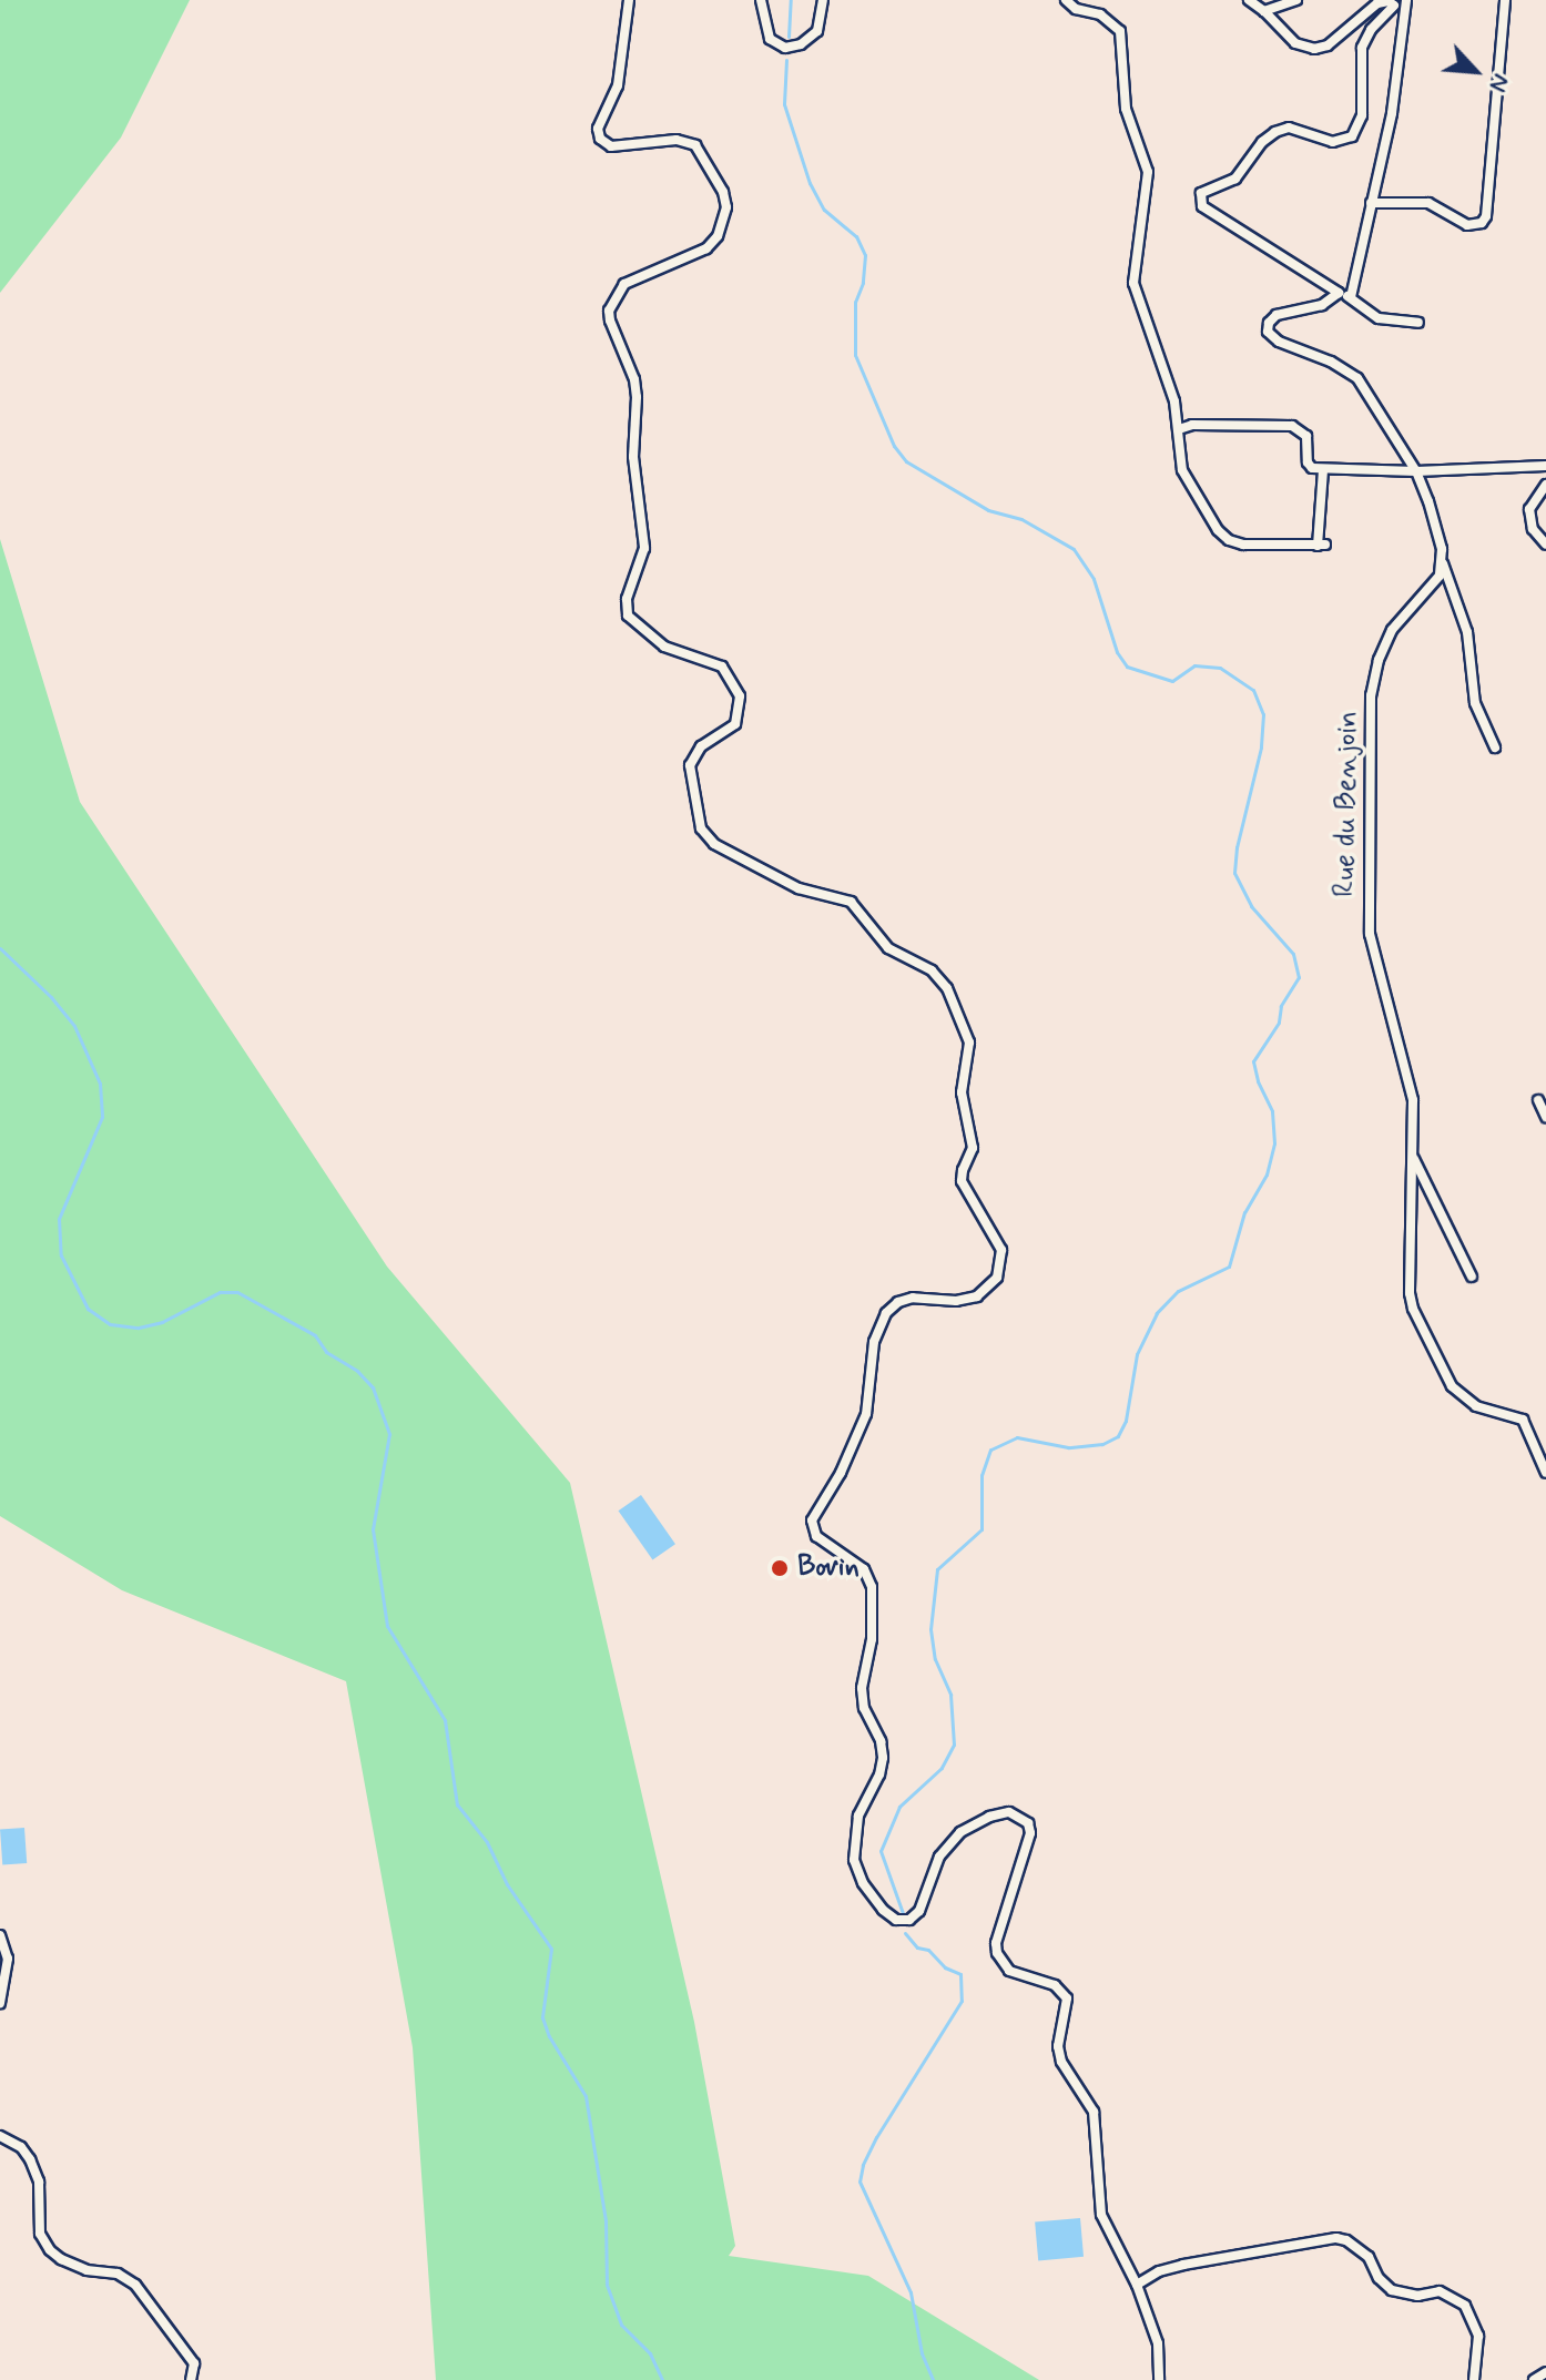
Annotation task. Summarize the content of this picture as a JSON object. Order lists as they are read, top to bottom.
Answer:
{
  "streets": {
    "street": ["Rue du Benjoin"]
  },
  "places": ["Bovin"],
  "north": "bottom right"
}
